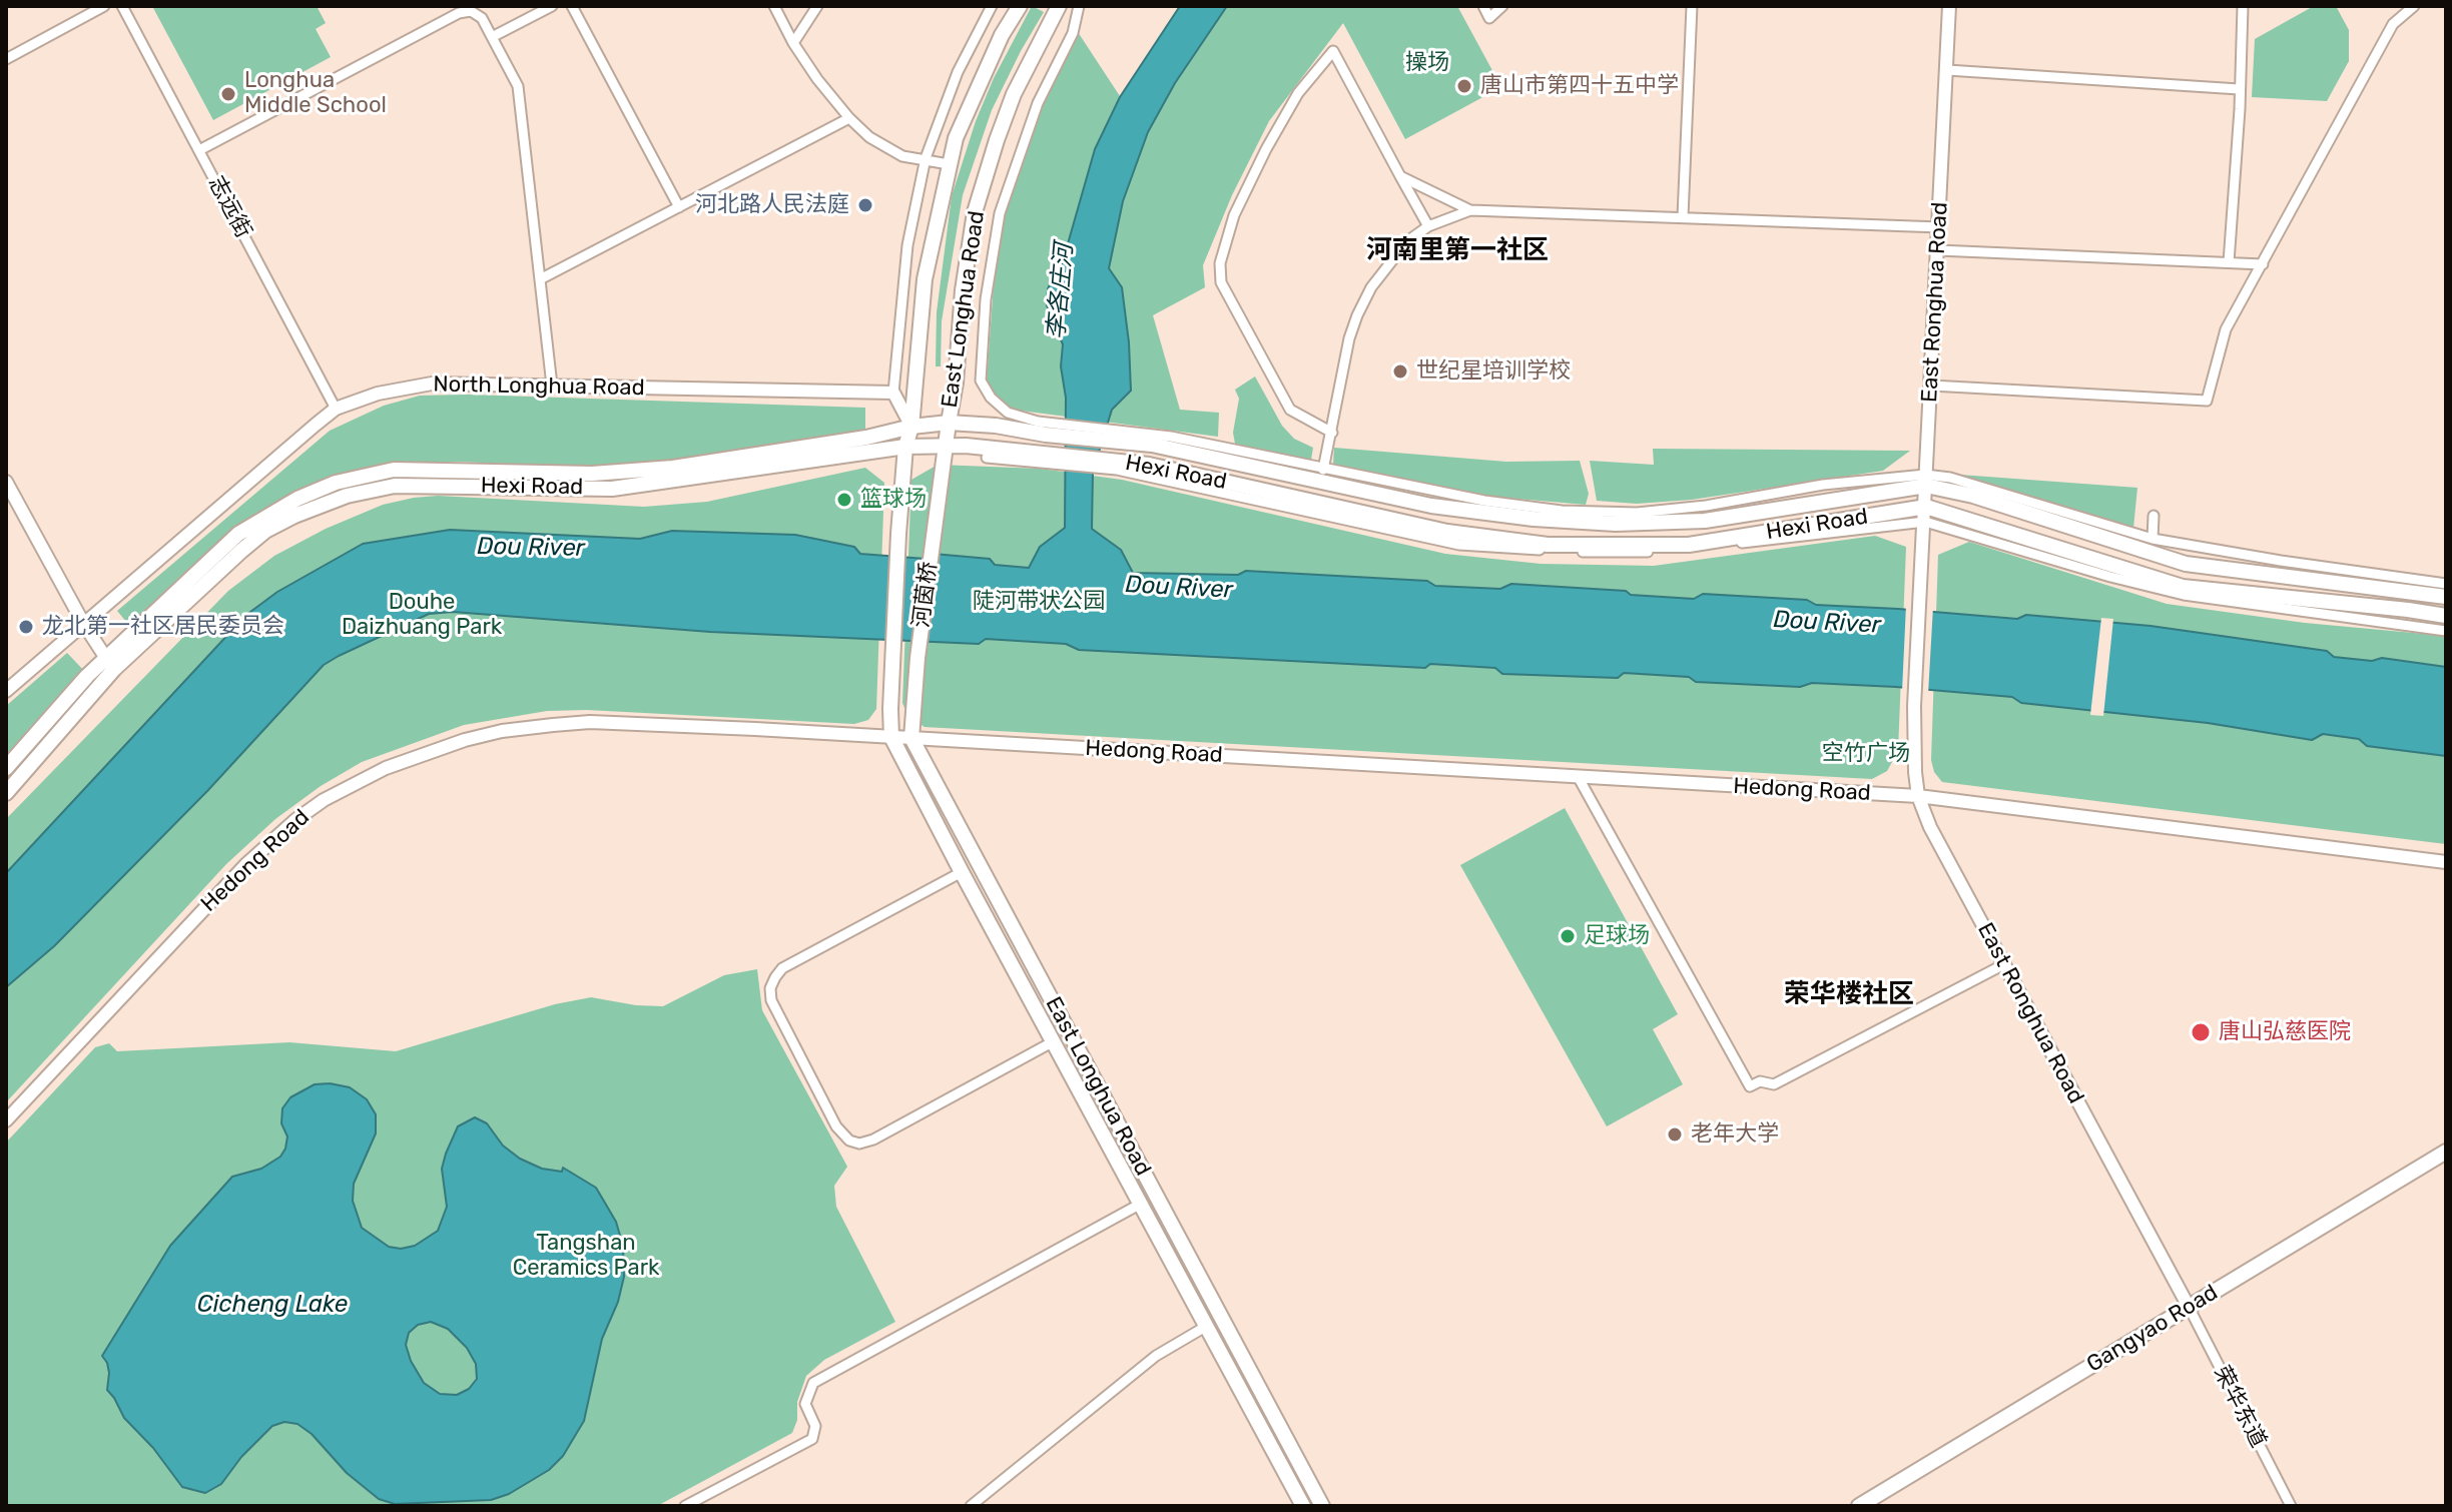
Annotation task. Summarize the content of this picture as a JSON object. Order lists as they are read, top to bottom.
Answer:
{
  "streets": {
    "main road": [
      "East Longhua Road",
      "Hexi Road",
      "河茵桥",
      "Gangyao Road"
    ],
    "street": [
      "志远街",
      "East Ronghua Road",
      "North Longhua Road",
      "Hedong Road",
      "荣华东道"
    ]
  },
  "crossings": [
    ["志远街", "North Longhua Road"],
    ["East Ronghua Road", "Hexi Road"],
    ["East Ronghua Road", "Hedong Road"],
    ["East Ronghua Road", "Gangyao Road"],
    ["East Ronghua Road", "荣华东道"],
    ["East Longhua Road", "Hexi Road"],
    ["East Longhua Road", "河茵桥"],
    ["East Longhua Road", "Hedong Road"],
    ["河茵桥", "Hedong Road"],
    ["Gangyao Road", "荣华东道"]
  ],
  "districts": ["河南里第一社区", "荣华楼社区"],
  "water": ["李各庄河", "Dou River", "Cicheng Lake"],
  "parks": [
    "操场",
    "陡河带状公园",
    "Douhe Daizhuang Park",
    "空竹广场",
    "Tangshan Ceramics Park"
  ],
  "places": [
    "唐山市第四十五中学",
    "Longhua Middle School",
    "河北路人民法庭",
    "世纪星培训学校",
    "篮球场",
    "龙北第一社区居民委员会",
    "足球场",
    "唐山弘慈医院",
    "老年大学"
  ]
}
